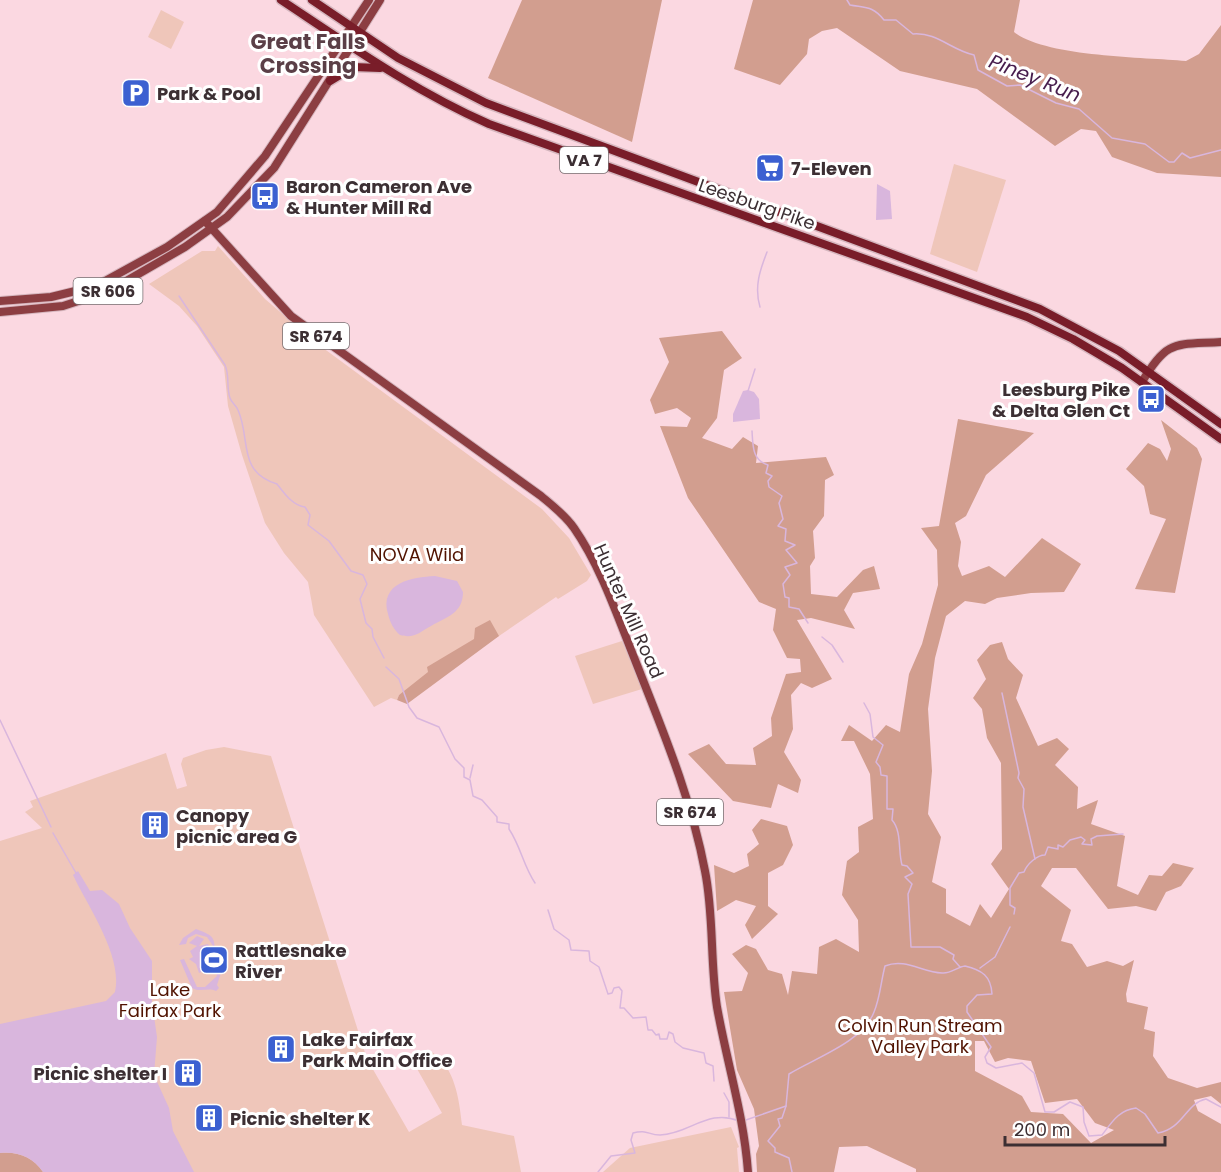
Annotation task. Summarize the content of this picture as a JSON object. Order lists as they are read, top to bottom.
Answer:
{
  "streets": {
    "highway": ["VA 7", "Leesburg Pike"],
    "main road": ["SR 606", "SR 674", "Hunter Mill Road"]
  },
  "crossings": [
    ["Leesburg Pike", "SR 606"],
    ["SR 606", "Hunter Mill Road"]
  ],
  "districts": ["Great Falls Crossing"],
  "water": ["Piney Run"],
  "parks": ["NOVA Wild", "Lake Fairfax Park", "Colvin Run Stream Valley Park"],
  "places": {
    "parking": ["Park & Pool"],
    "supermarket": ["7-Eleven"],
    "bus stop": ["Baron Cameron Ave & Hunter Mill Rd", "Leesburg Pike & Delta Glen Ct"],
    "building": [
      "Canopy picnic area G",
      "Lake Fairfax Park Main Office",
      "Picnic shelter I",
      "Picnic shelter K"
    ],
    "sports": ["Rattlesnake River"]
  },
  "scale_bar": "200 m"
}
